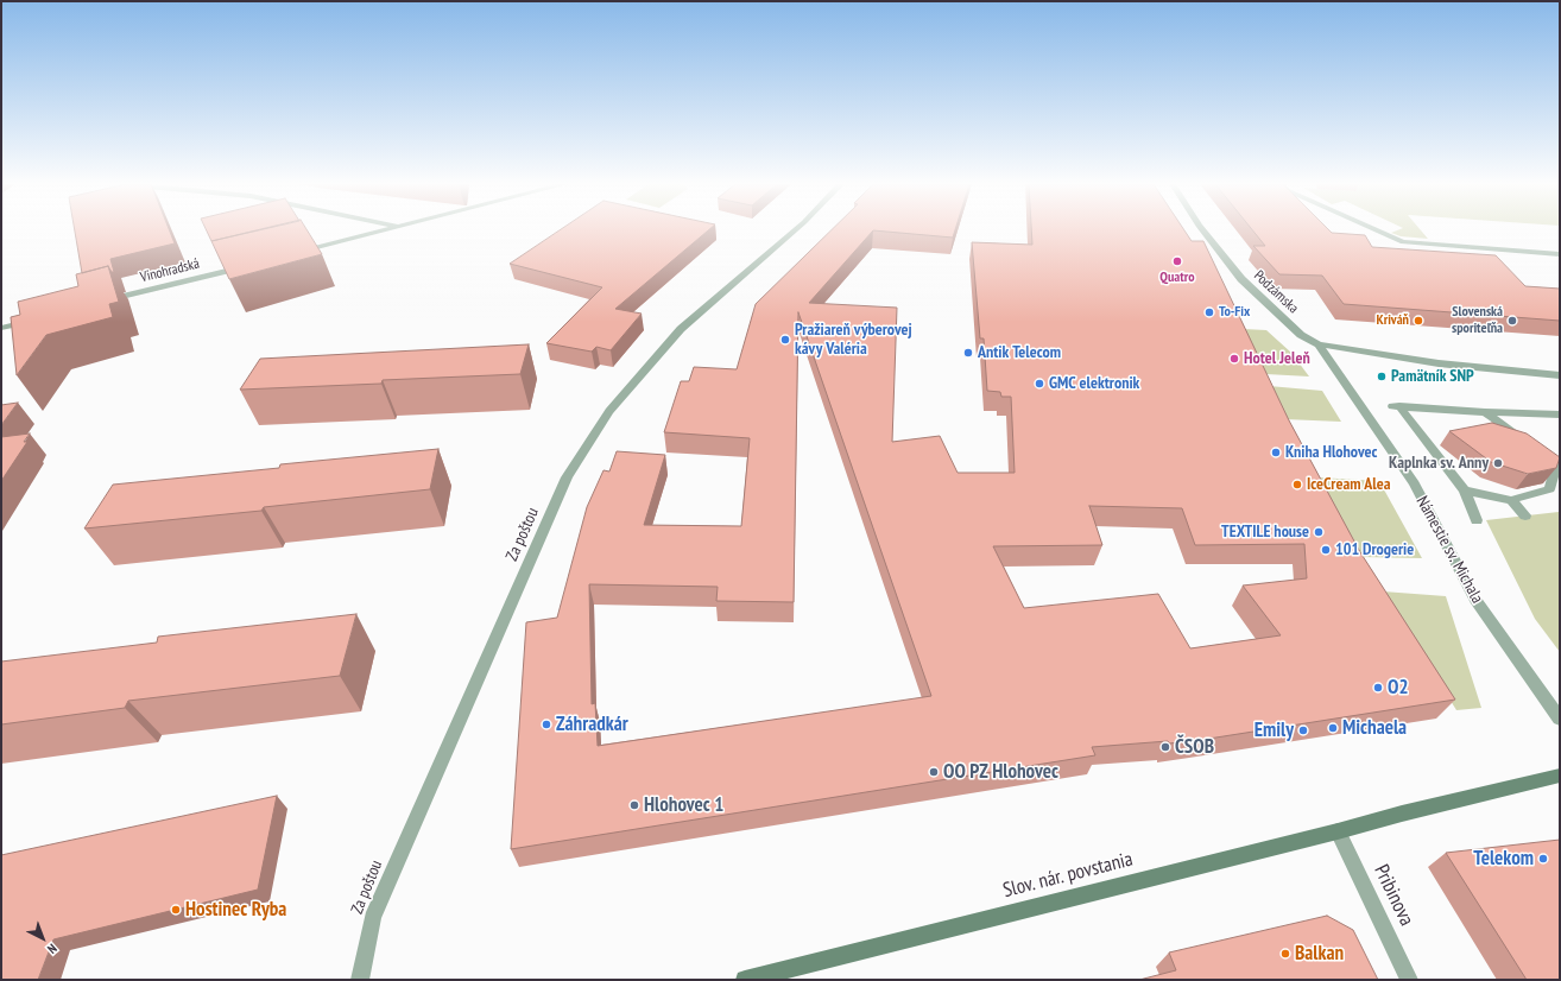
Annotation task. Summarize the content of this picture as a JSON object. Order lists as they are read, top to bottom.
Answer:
{
  "streets": {
    "main road": ["Slov. nár. povstania"],
    "street": [
      "Vinohradská",
      "Podzámska",
      "Za poštou",
      "Námestie sv. Michala",
      "Pribinova"
    ]
  },
  "crossings": [
    ["Podzámska", "Námestie sv. Michala"],
    ["Slov. nár. povstania", "Pribinova"]
  ],
  "places": [
    "Quatro",
    "To-Fix",
    "Kriváň",
    "Slovenská sporiteľňa",
    "Pražiareň výberovej kávy Valéria",
    "Antik Telecom",
    "Hotel Jeleň",
    "Pamätník SNP",
    "GMC elektronik",
    "Kniha Hlohovec",
    "Kaplnka sv. Anny",
    "IceCream Alea",
    "TEXTILE house",
    "101 Drogerie",
    "O2",
    "Záhradkár",
    "Michaela",
    "Emily",
    "ČSOB",
    "OO PZ Hlohovec",
    "Hlohovec 1",
    "Telekom",
    "Hostinec Ryba",
    "Balkan"
  ],
  "north": "bottom right"
}
